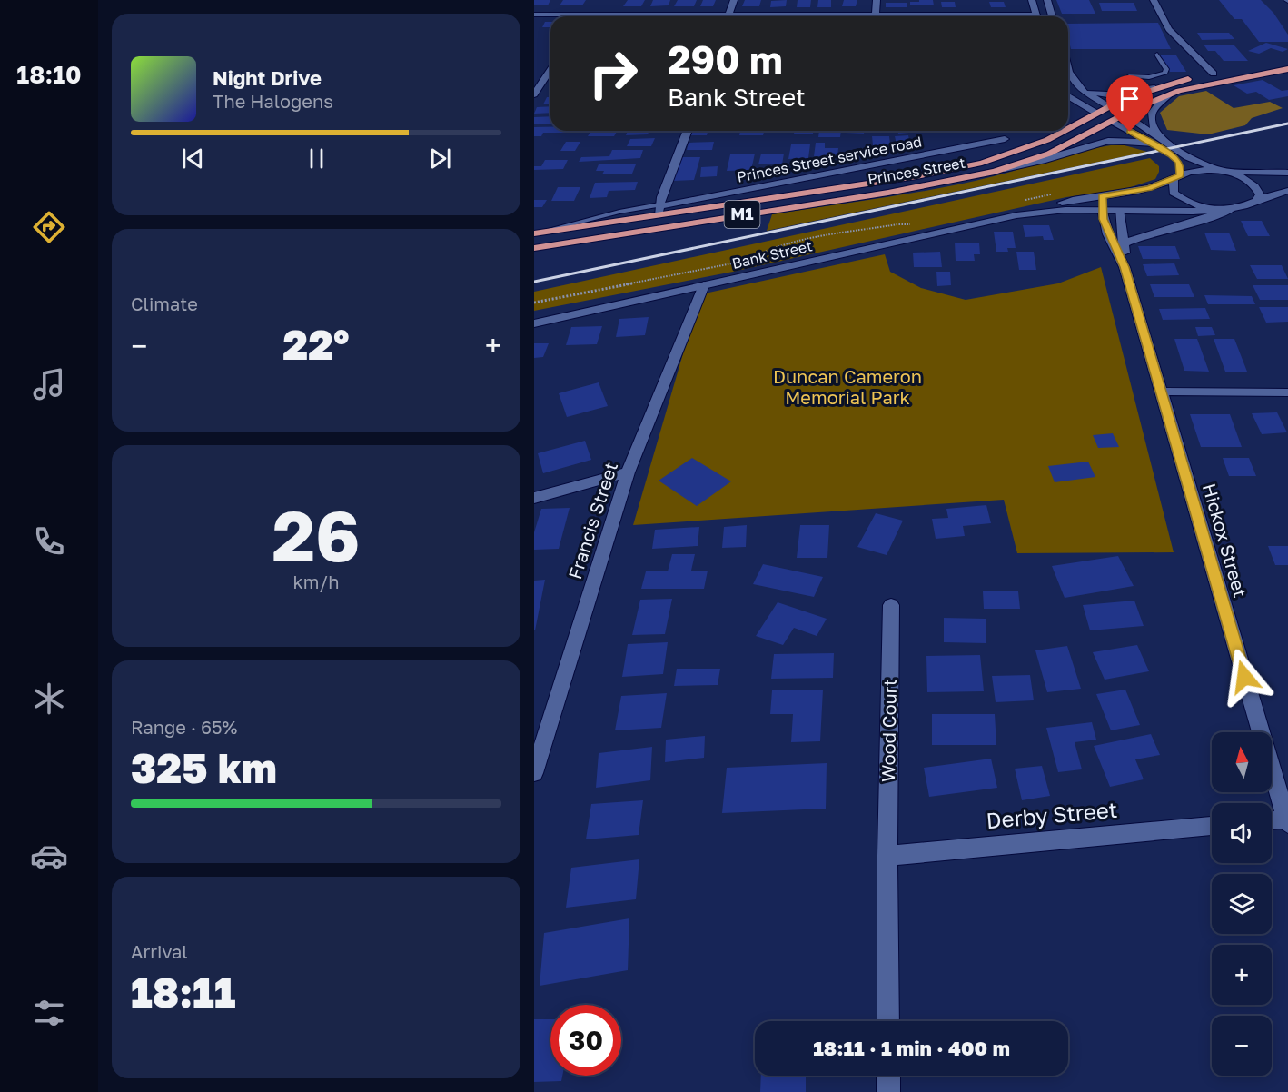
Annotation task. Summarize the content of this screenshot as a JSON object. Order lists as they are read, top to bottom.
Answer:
{
  "streets": {
    "highway": ["Princes Street", "M1"],
    "street": [
      "Princes Street service road",
      "Bank Street",
      "Francis Street",
      "Hickox Street",
      "Wood Court",
      "Derby Street"
    ]
  },
  "crossings": [
    ["Princes Street service road", "Princes Street"],
    ["Bank Street", "Francis Street"],
    ["Bank Street", "Hickox Street"],
    ["Wood Court", "Derby Street"]
  ],
  "parks": ["Duncan Cameron Memorial Park"],
  "north": "top",
  "page": {
    "tabs": "18:10",
    "turn": ["290 m", "Bank Street"],
    "song": ["Night Drive", "The Halogens"],
    "tile": [
      "Climate",
      ["26", "km/h"],
      ["Range · 65%", "325 km"],
      ["Arrival", "18:11"]
    ],
    "heat": ["−", "22°", "+"],
    "map_buttons": ["+", "−"],
    "limit": "30",
    "trip": "18:11 · 1 min · 400 m"
  }
}
